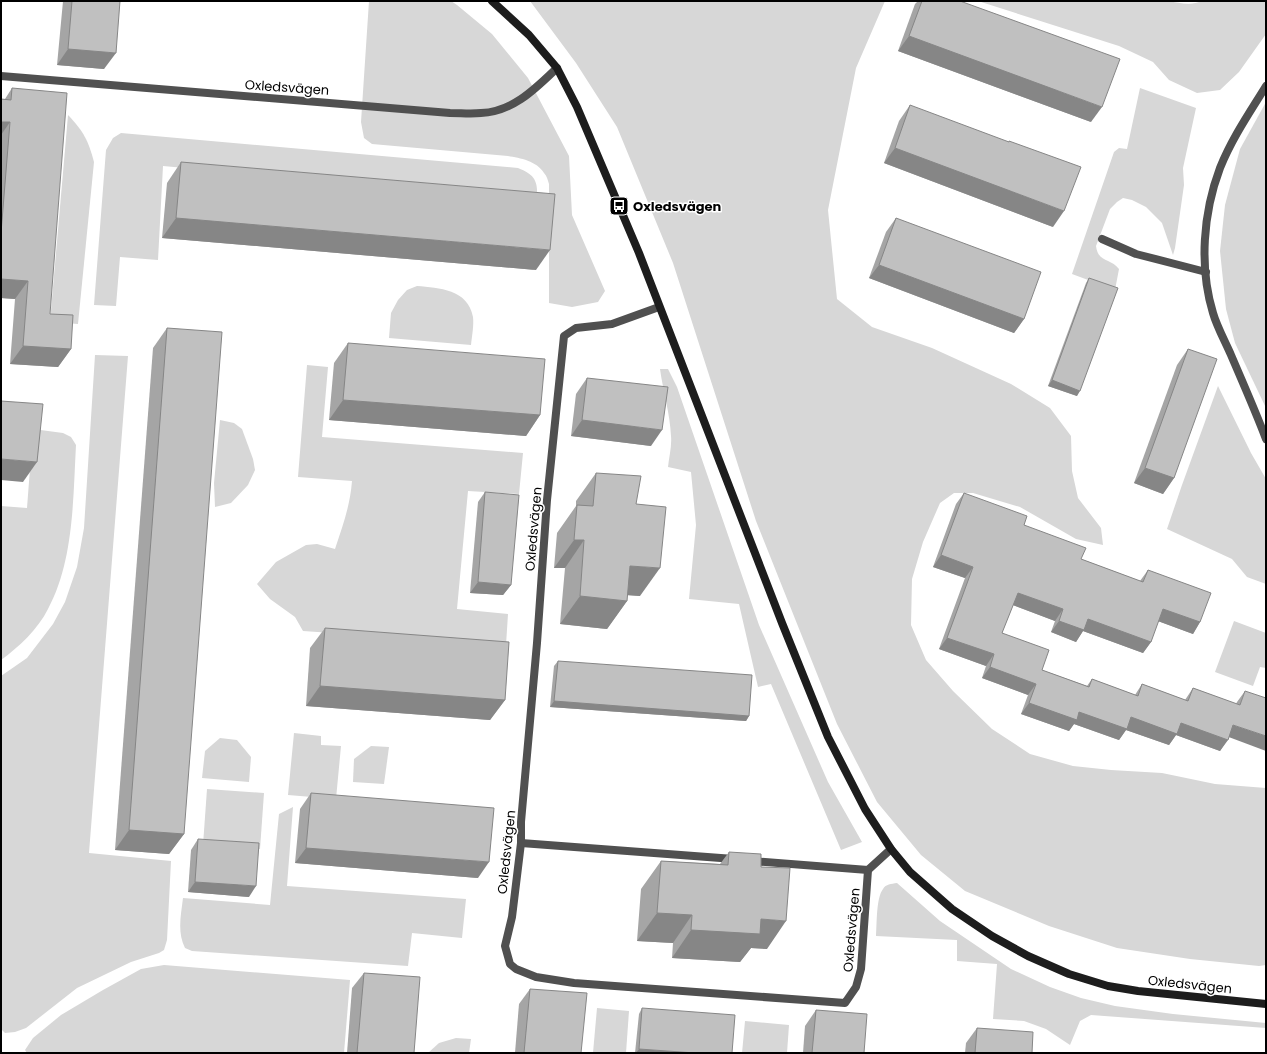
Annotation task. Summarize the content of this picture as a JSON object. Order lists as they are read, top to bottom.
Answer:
{
  "streets": {
    "street": ["Oxledsvägen"]
  },
  "places": {
    "bus stop": ["Oxledsvägen"]
  }
}
